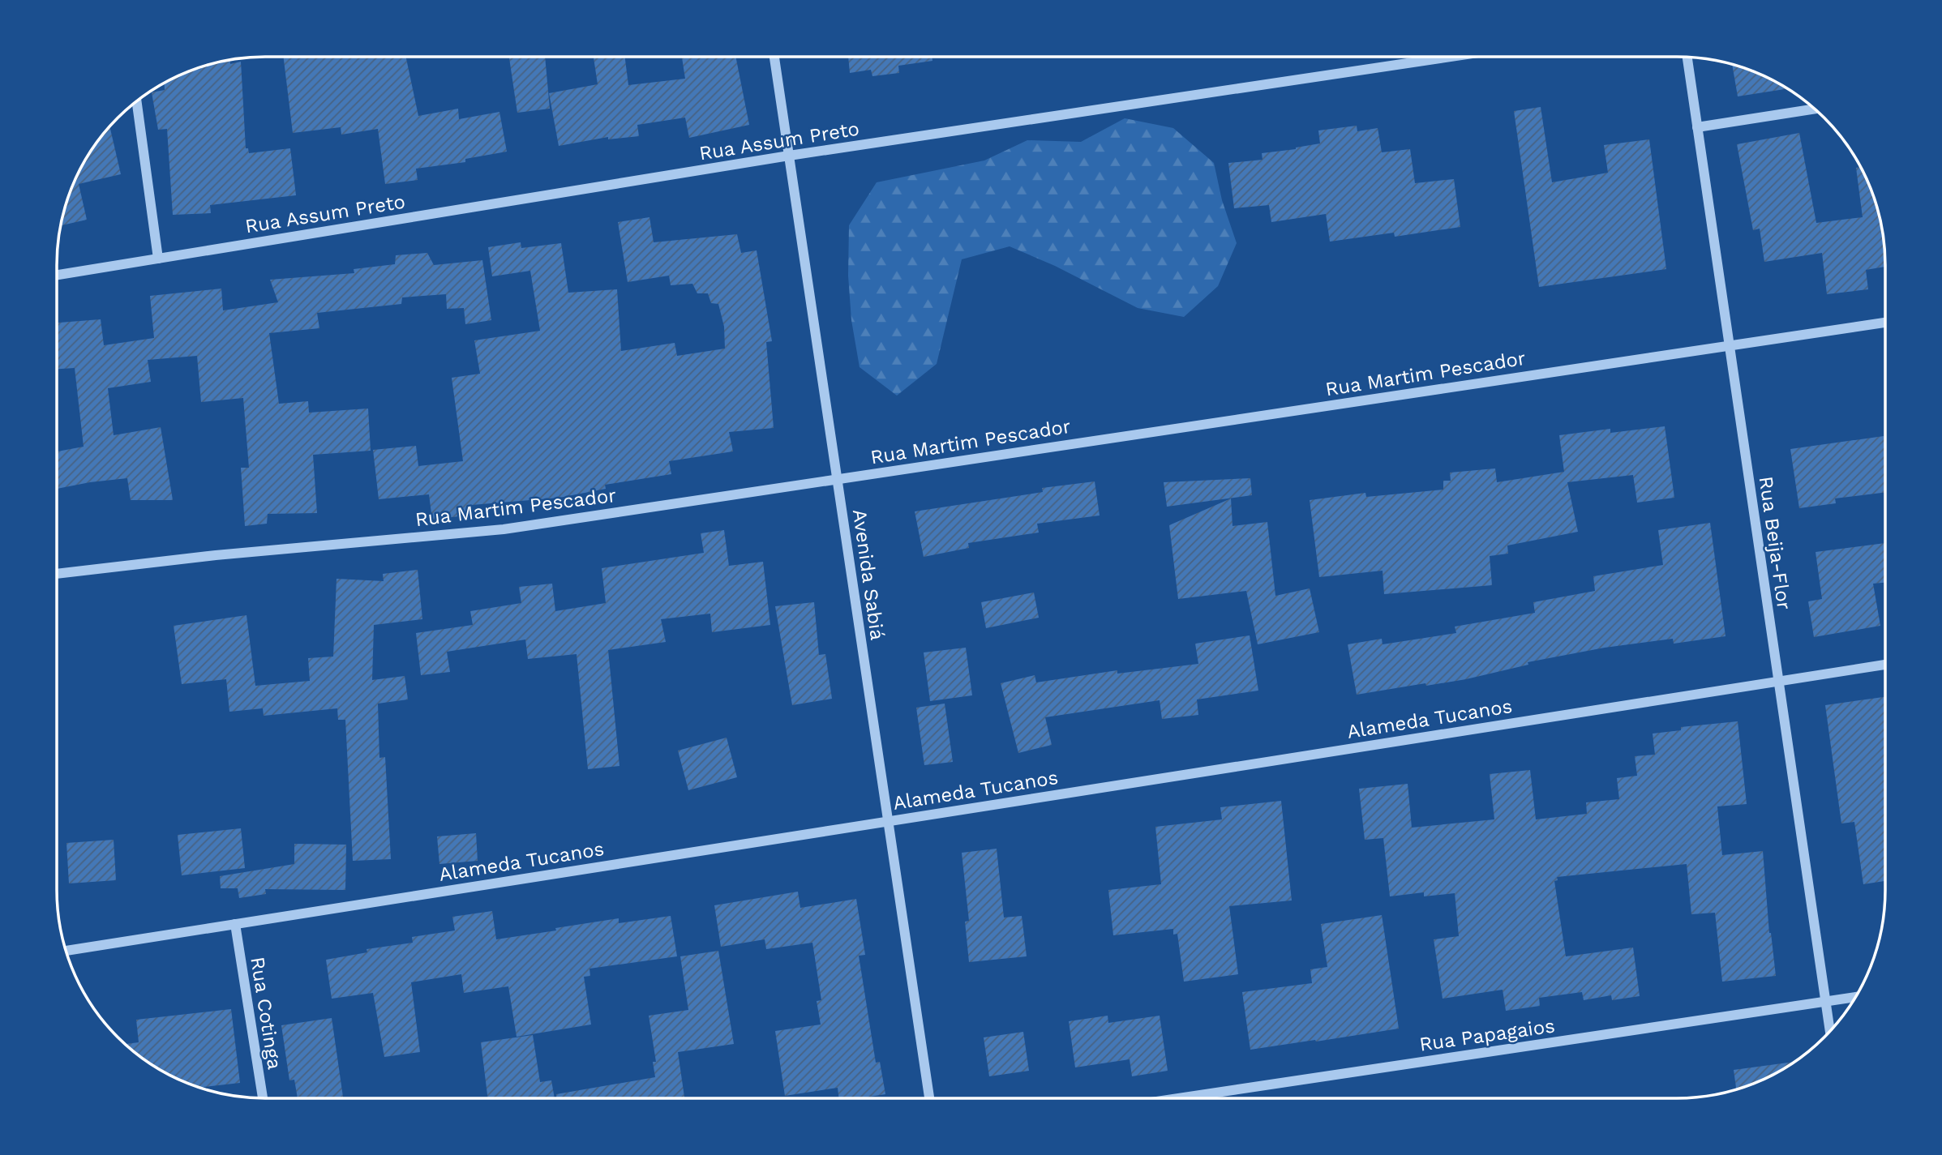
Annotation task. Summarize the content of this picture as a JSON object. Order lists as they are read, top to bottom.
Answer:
{
  "streets": {
    "street": [
      "Rua Assum Preto",
      "Rua Martim Pescador",
      "Rua Beija-Flor",
      "Avenida Sabiá",
      "Alameda Tucanos",
      "Rua Cotinga",
      "Rua Papagaios"
    ]
  },
  "crossings": [
    ["Rua Assum Preto", "Avenida Sabiá"],
    ["Rua Martim Pescador", "Rua Beija-Flor"],
    ["Rua Martim Pescador", "Avenida Sabiá"],
    ["Rua Beija-Flor", "Alameda Tucanos"],
    ["Rua Beija-Flor", "Rua Papagaios"],
    ["Avenida Sabiá", "Alameda Tucanos"],
    ["Alameda Tucanos", "Rua Cotinga"]
  ]
}
